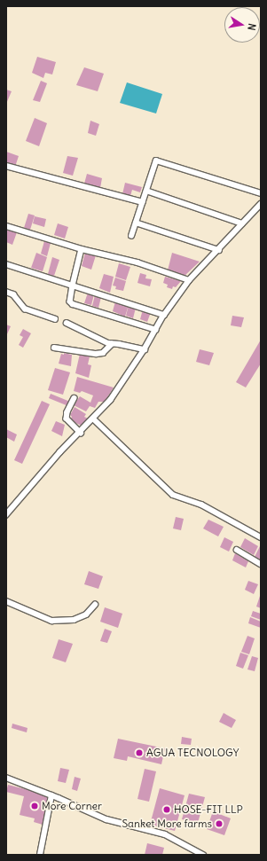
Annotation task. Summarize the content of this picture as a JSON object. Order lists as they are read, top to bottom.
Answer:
{
  "places": [
    "AGUA TECNOLOGY",
    "More Corner",
    "HOSE-FIT LLP",
    "Sanket More farms"
  ],
  "north": "right"
}
